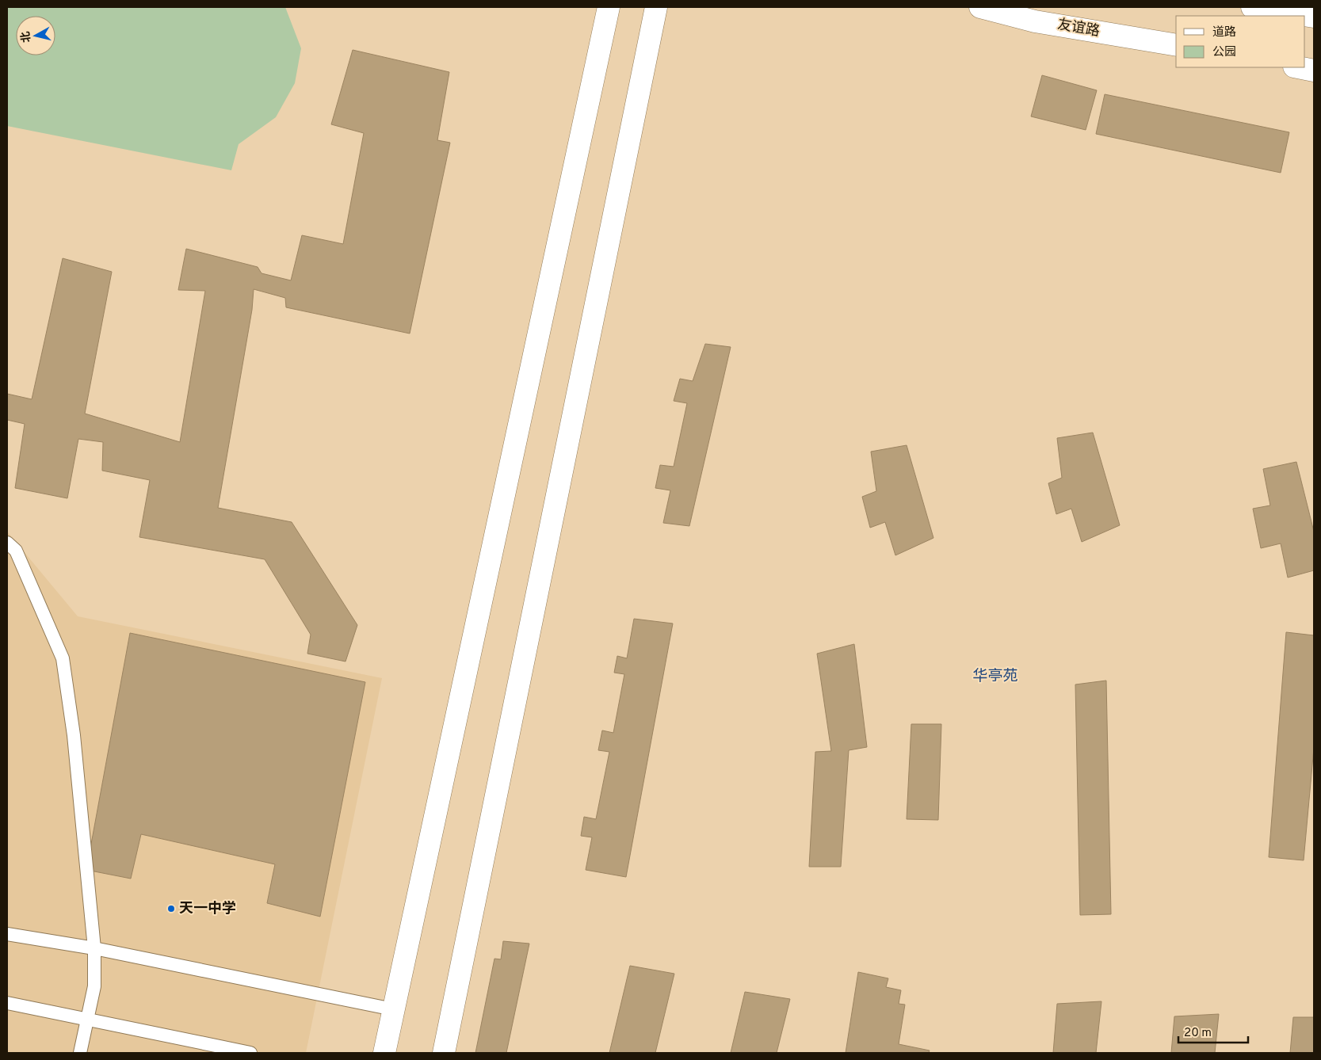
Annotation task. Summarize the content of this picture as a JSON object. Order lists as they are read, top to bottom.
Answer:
{
  "streets": {
    "main road": ["友谊路"]
  },
  "districts": ["华亭苑"],
  "places": ["天一中学"],
  "legend": ["道路", "公园"],
  "scale_bar": "20 m",
  "north": "left"
}
